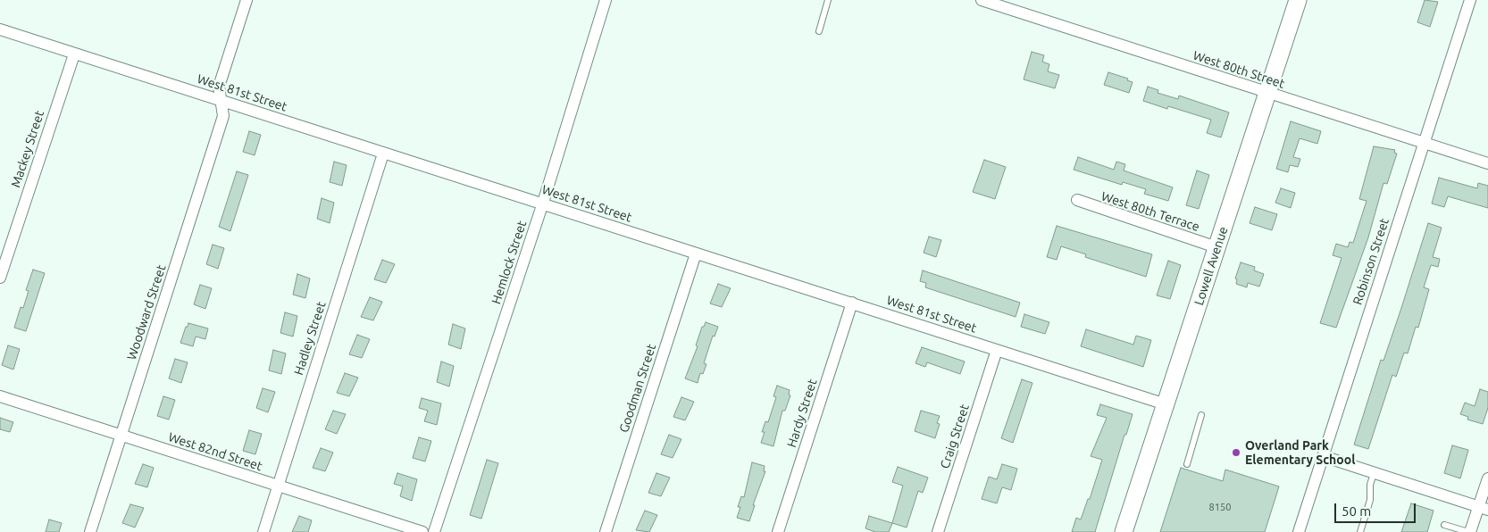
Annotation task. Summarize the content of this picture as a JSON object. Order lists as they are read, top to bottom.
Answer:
{
  "streets": {
    "street": [
      "West 80th Street",
      "West 81st Street",
      "Mackey Street",
      "West 80th Terrace",
      "Robinson Street",
      "Hemlock Street",
      "Lowell Avenue",
      "Woodward Street",
      "Hadley Street",
      "Goodman Street",
      "Hardy Street",
      "Craig Street",
      "West 82nd Street"
    ]
  },
  "crossings": [
    ["West 80th Street", "Robinson Street"],
    ["West 80th Street", "Lowell Avenue"],
    ["West 81st Street", "Mackey Street"],
    ["West 81st Street", "Hemlock Street"],
    ["West 81st Street", "Lowell Avenue"],
    ["West 81st Street", "Woodward Street"],
    ["West 81st Street", "Hadley Street"],
    ["West 81st Street", "Goodman Street"],
    ["West 81st Street", "Hardy Street"],
    ["West 81st Street", "Craig Street"],
    ["West 80th Terrace", "Lowell Avenue"],
    ["Woodward Street", "West 82nd Street"],
    ["Hadley Street", "West 82nd Street"]
  ],
  "places": ["Overland Park Elementary School"],
  "house_numbers": ["8150"],
  "scale_bar": "50 m"
}
